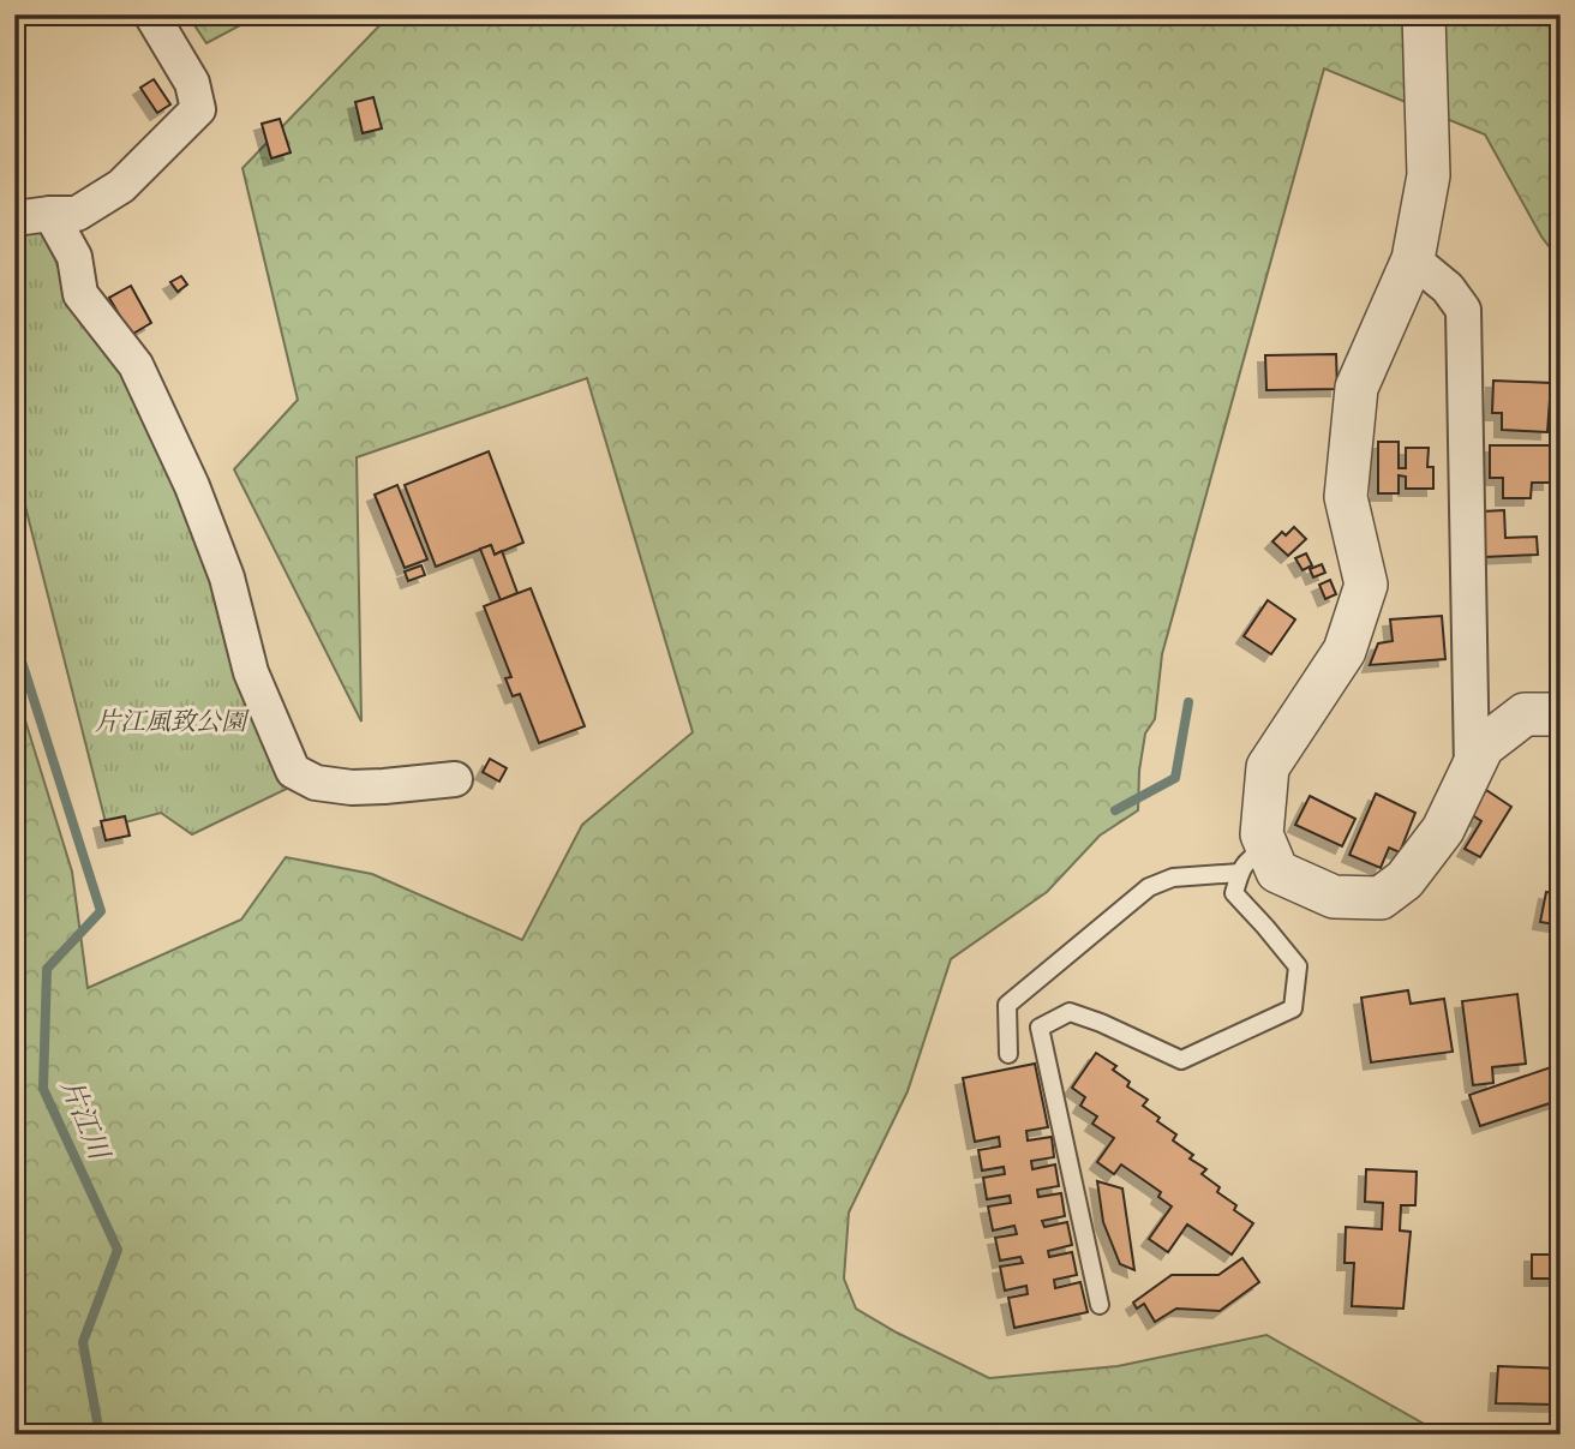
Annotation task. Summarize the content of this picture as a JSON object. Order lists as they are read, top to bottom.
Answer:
{
  "water": ["片江川"],
  "parks": ["片江風致公園"]
}
